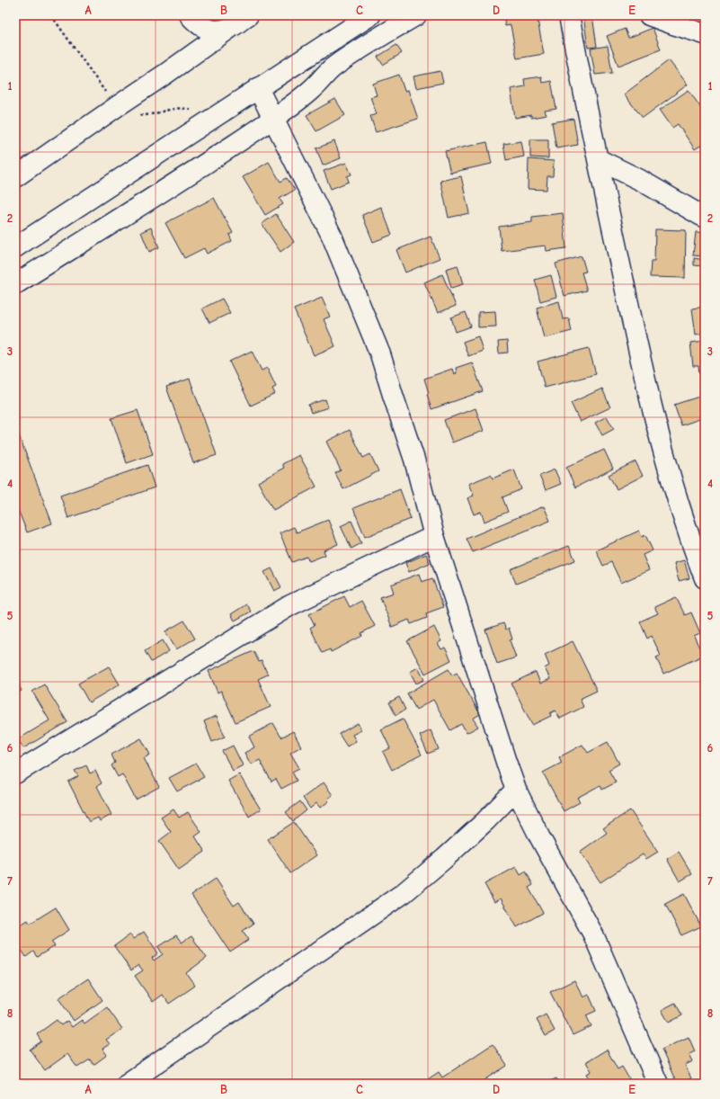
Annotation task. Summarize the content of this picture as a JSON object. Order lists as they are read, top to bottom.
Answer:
{
  "grid": {
    "columns": [
      "A",
      "B",
      "C",
      "D",
      "E"
    ],
    "rows": [
      "1",
      "2",
      "3",
      "4",
      "5",
      "6",
      "7",
      "8"
    ]
  }
}
